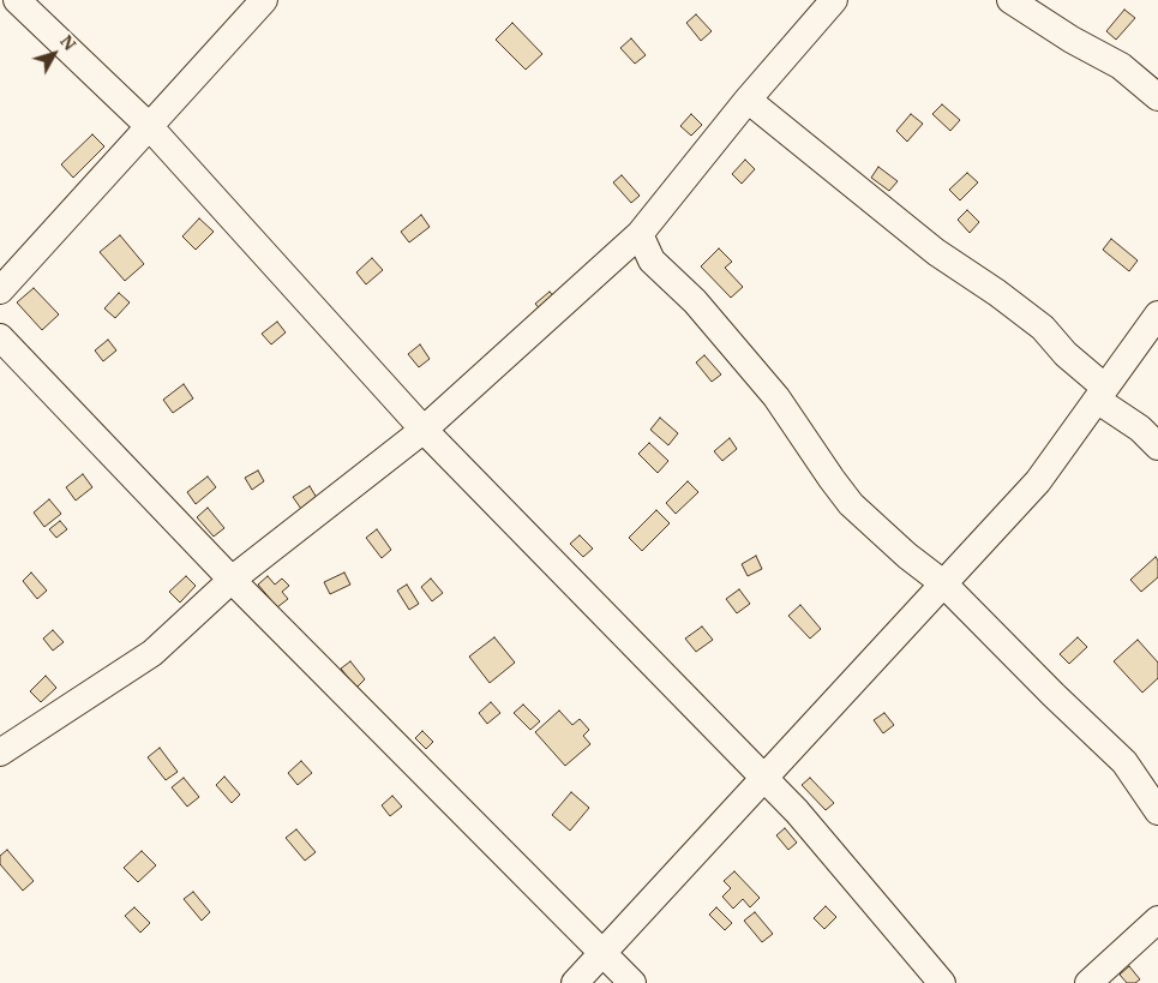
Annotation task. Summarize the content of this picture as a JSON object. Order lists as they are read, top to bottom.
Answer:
{
  "north": "top right"
}
